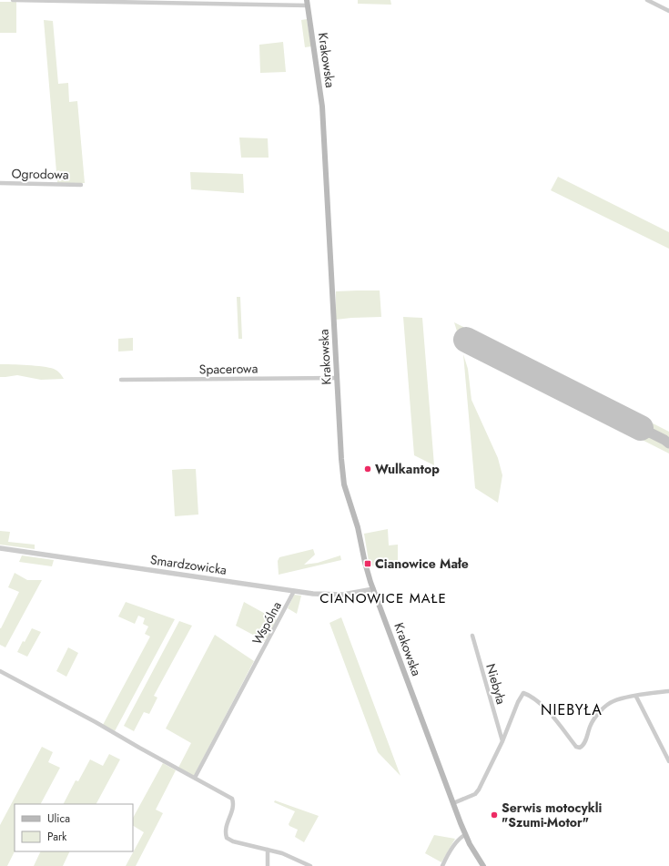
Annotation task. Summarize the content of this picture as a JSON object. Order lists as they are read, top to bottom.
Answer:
{
  "streets": {
    "main road": ["Krakowska"],
    "street": [
      "Ogrodowa",
      "Spacerowa",
      "Smardzowicka",
      "Wspólna",
      "Niebyła"
    ]
  },
  "crossings": [
    ["Krakowska", "Spacerowa"],
    ["Krakowska", "Smardzowicka"],
    ["Smardzowicka", "Wspólna"]
  ],
  "districts": ["CIANOWICE MAŁE", "NIEBYŁA"],
  "places": {
    "other": ["Wulkantop", "Serwis motocykli \"Szumi-Motor\""],
    "transit": ["Cianowice Małe"]
  },
  "legend": ["Ulica", "Park"]
}
